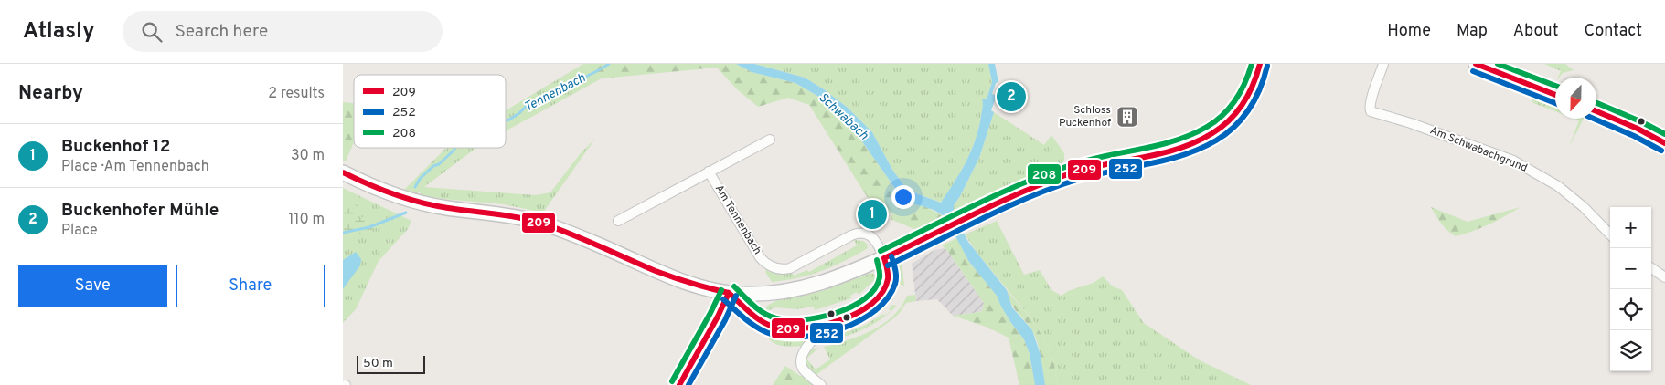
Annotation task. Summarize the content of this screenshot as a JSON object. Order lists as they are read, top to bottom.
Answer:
{
  "streets": {
    "street": ["Am Schwabachgrund", "Am Tennenbach"]
  },
  "water": ["Tennenbach", "Schwabach"],
  "places": {
    "building": ["Schloss Puckenhof"]
  },
  "lines": ["transit line 209", "transit line 208", "transit line 252"],
  "legend": ["209", "252", "208"],
  "scale_bar": "50 m",
  "north": "bottom",
  "page": {
    "header": "Atlasly",
    "search": "Search here",
    "nav": [
      "Home",
      "Map",
      "About",
      "Contact"
    ],
    "heading": ["Nearby", "2 results"],
    "pins": ["2", "1"],
    "list": [
      {
        "mark": "1",
        "name": "Buckenhof 12",
        "note": "Place · Am Tennenbach",
        "value": "30 m"
      },
      {
        "mark": "2",
        "name": "Buckenhofer Mühle",
        "note": "Place",
        "value": "110 m"
      }
    ],
    "map_buttons": ["+", "−"],
    "buttons": ["Save", "Share"],
    "scale": "50 m"
  }
}
